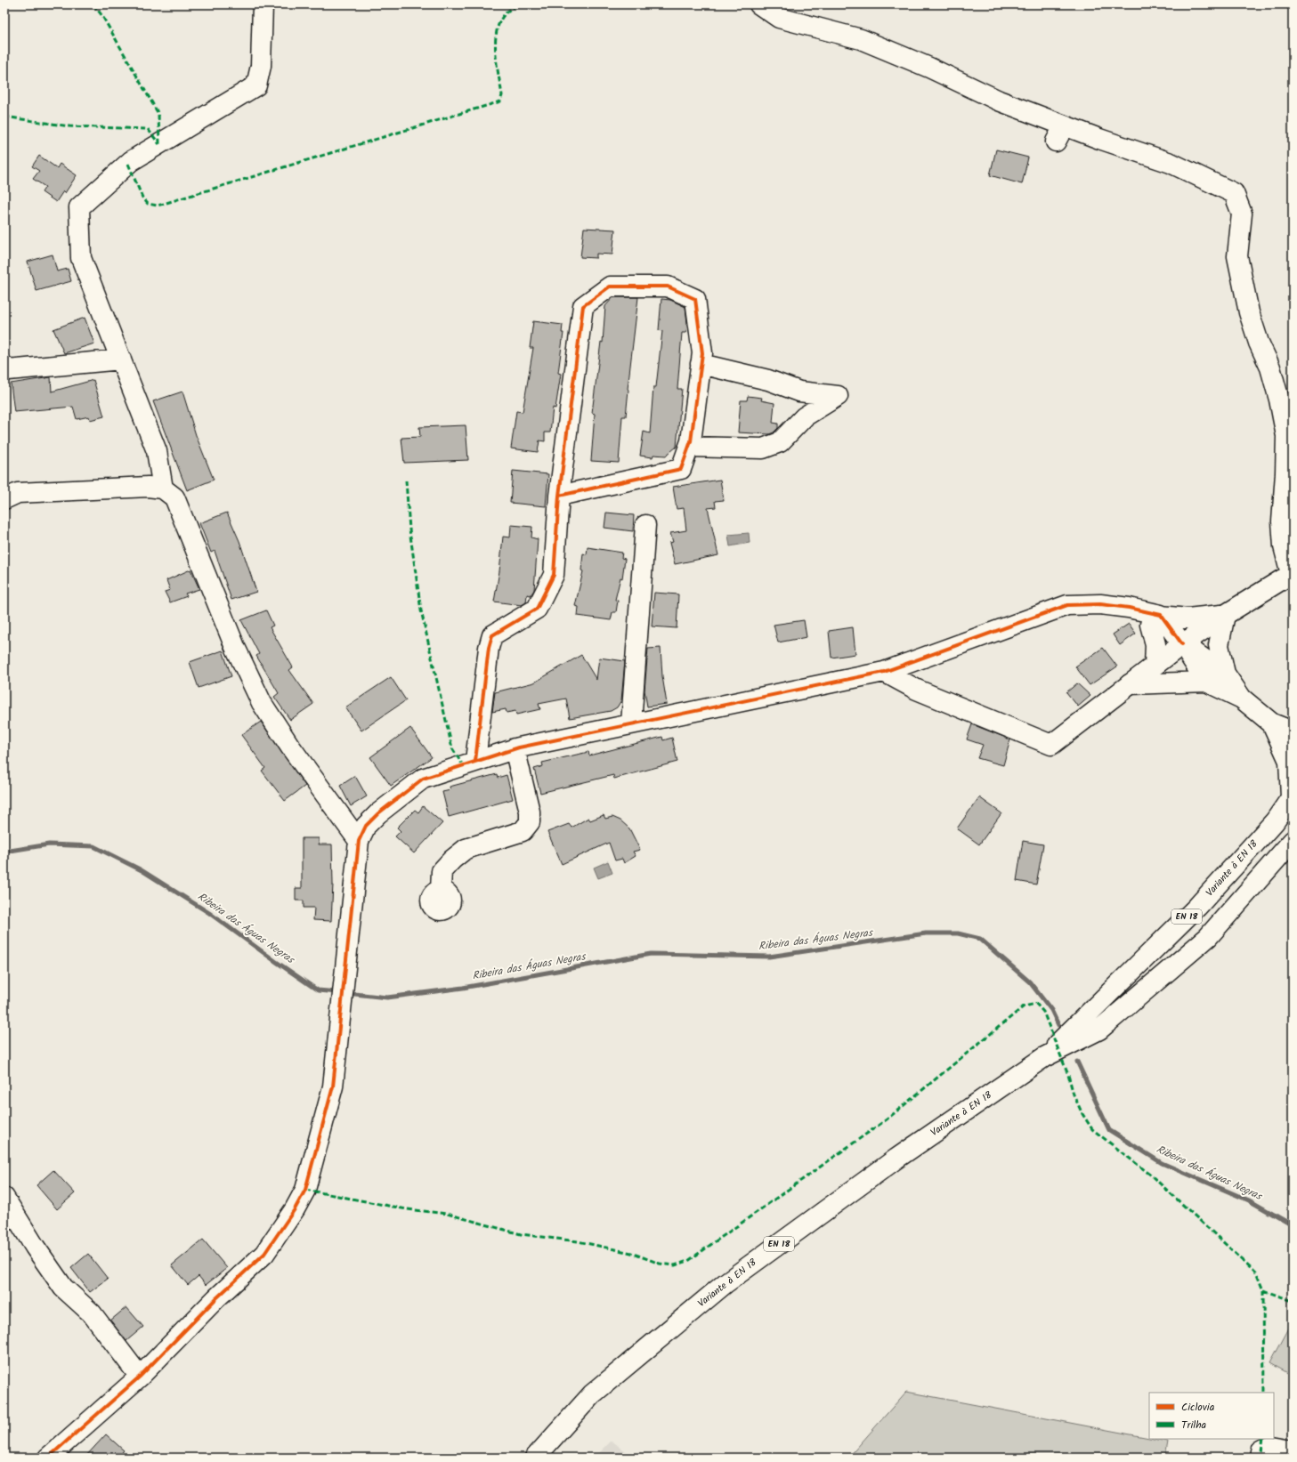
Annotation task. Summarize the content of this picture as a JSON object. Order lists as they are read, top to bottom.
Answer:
{
  "streets": {
    "street": ["Variante à EN 18", "EN 18"]
  },
  "water": ["Ribeira das Águas Negras"],
  "legend": ["Ciclovia", "Trilha"]
}
